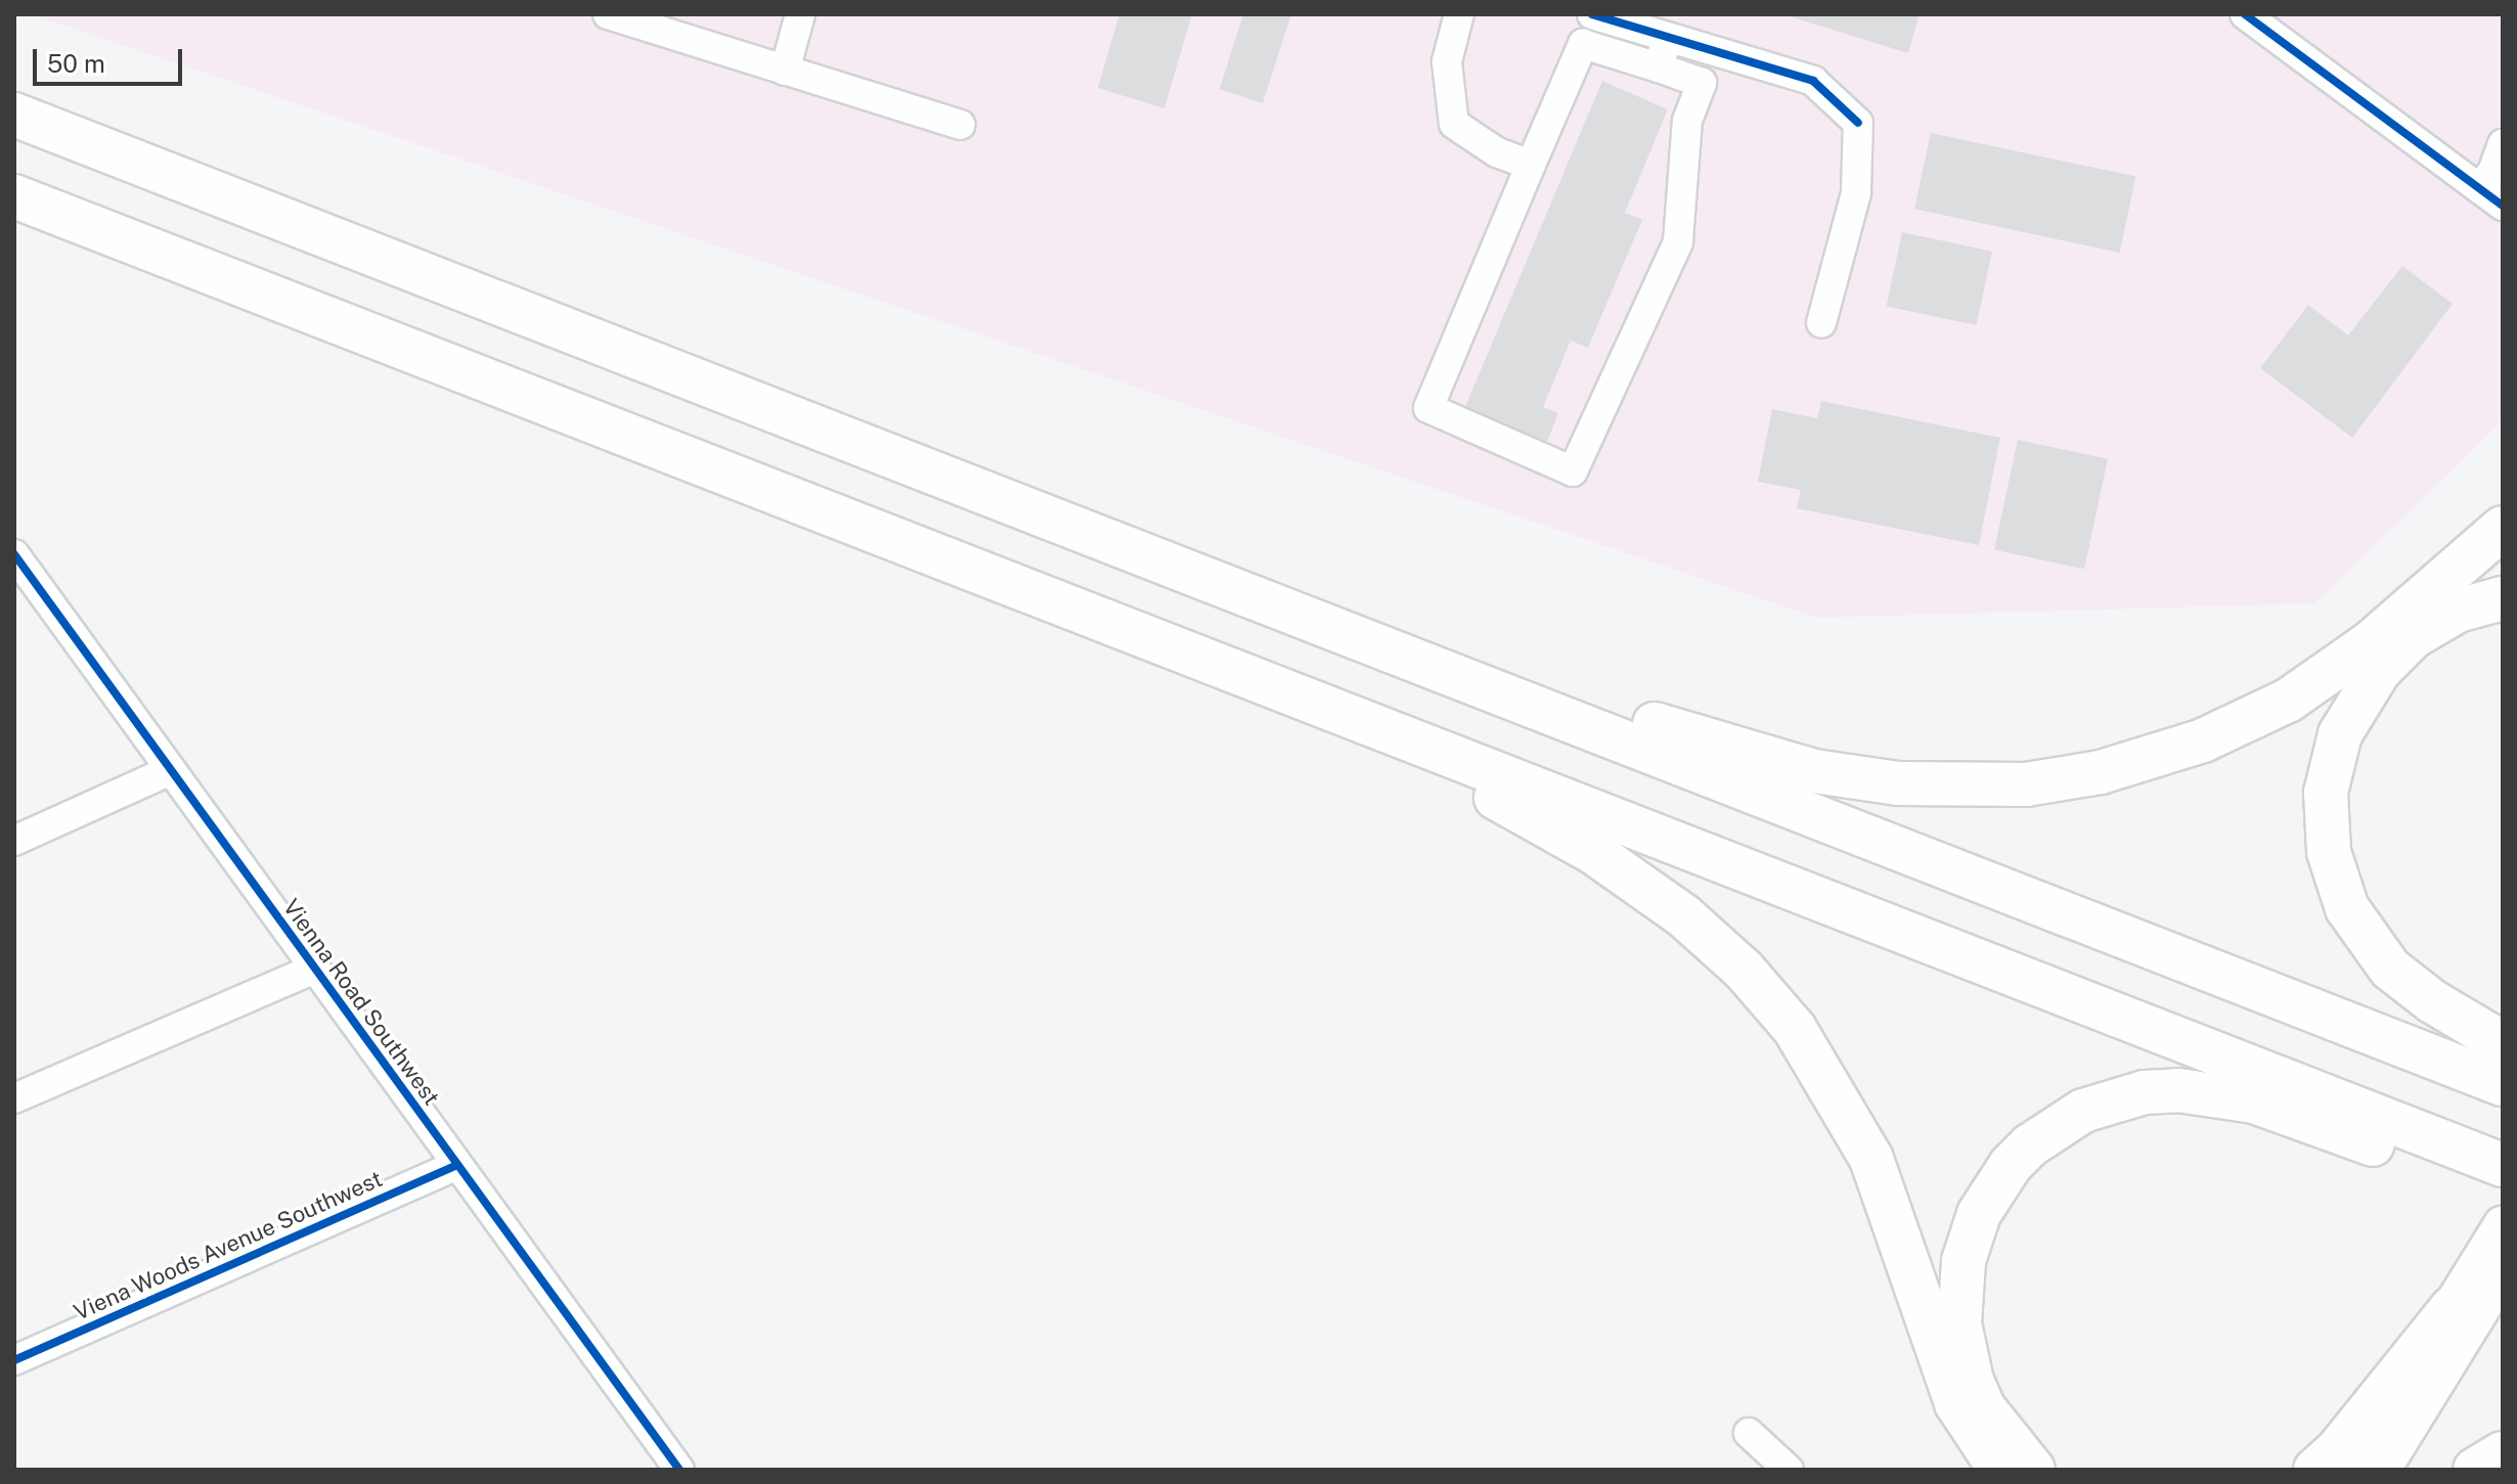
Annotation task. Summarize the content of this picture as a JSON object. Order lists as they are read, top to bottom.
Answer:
{
  "streets": {
    "street": ["Vienna Road Southwest", "Viena Woods Avenue Southwest"]
  },
  "crossings": [
    ["Vienna Road Southwest", "Viena Woods Avenue Southwest"]
  ],
  "scale_bar": "50 m"
}
